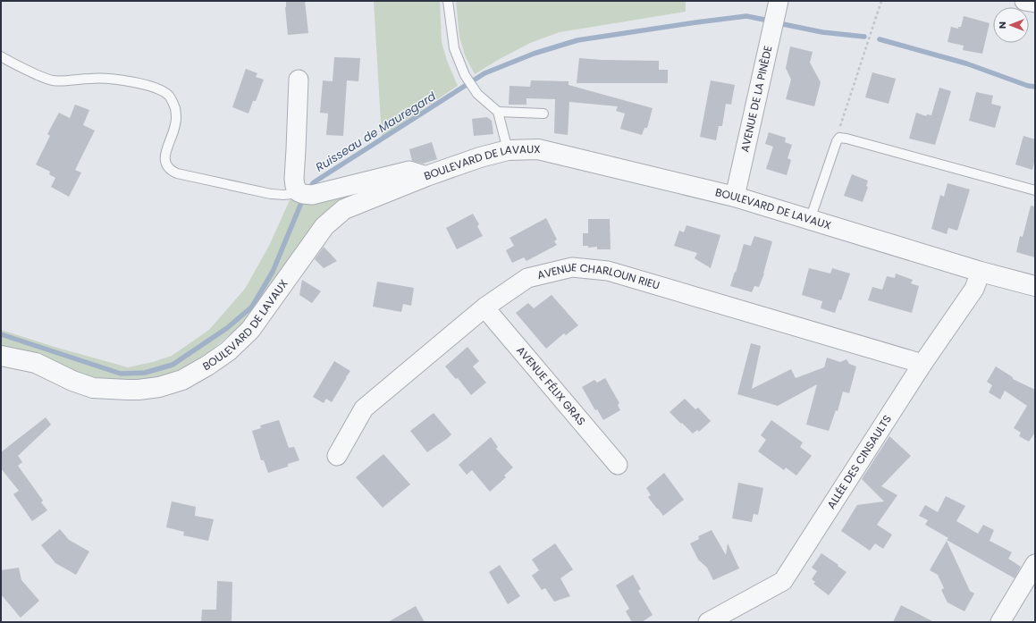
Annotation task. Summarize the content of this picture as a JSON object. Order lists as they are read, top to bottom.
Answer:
{
  "streets": {
    "street": [
      "AVENUE DE LA PINÈDE",
      "BOULEVARD DE LAVAUX",
      "AVENUE CHARLOUN RIEU",
      "AVENUE FÉLIX GRAS",
      "ALLÉE DES CINSAULTS"
    ]
  },
  "crossings": [
    ["AVENUE DE LA PINÈDE", "BOULEVARD DE LAVAUX"],
    ["BOULEVARD DE LAVAUX", "ALLÉE DES CINSAULTS"],
    ["AVENUE CHARLOUN RIEU", "AVENUE FÉLIX GRAS"],
    ["AVENUE CHARLOUN RIEU", "ALLÉE DES CINSAULTS"]
  ],
  "water": ["Ruisseau de Mauregard"],
  "north": "left"
}
